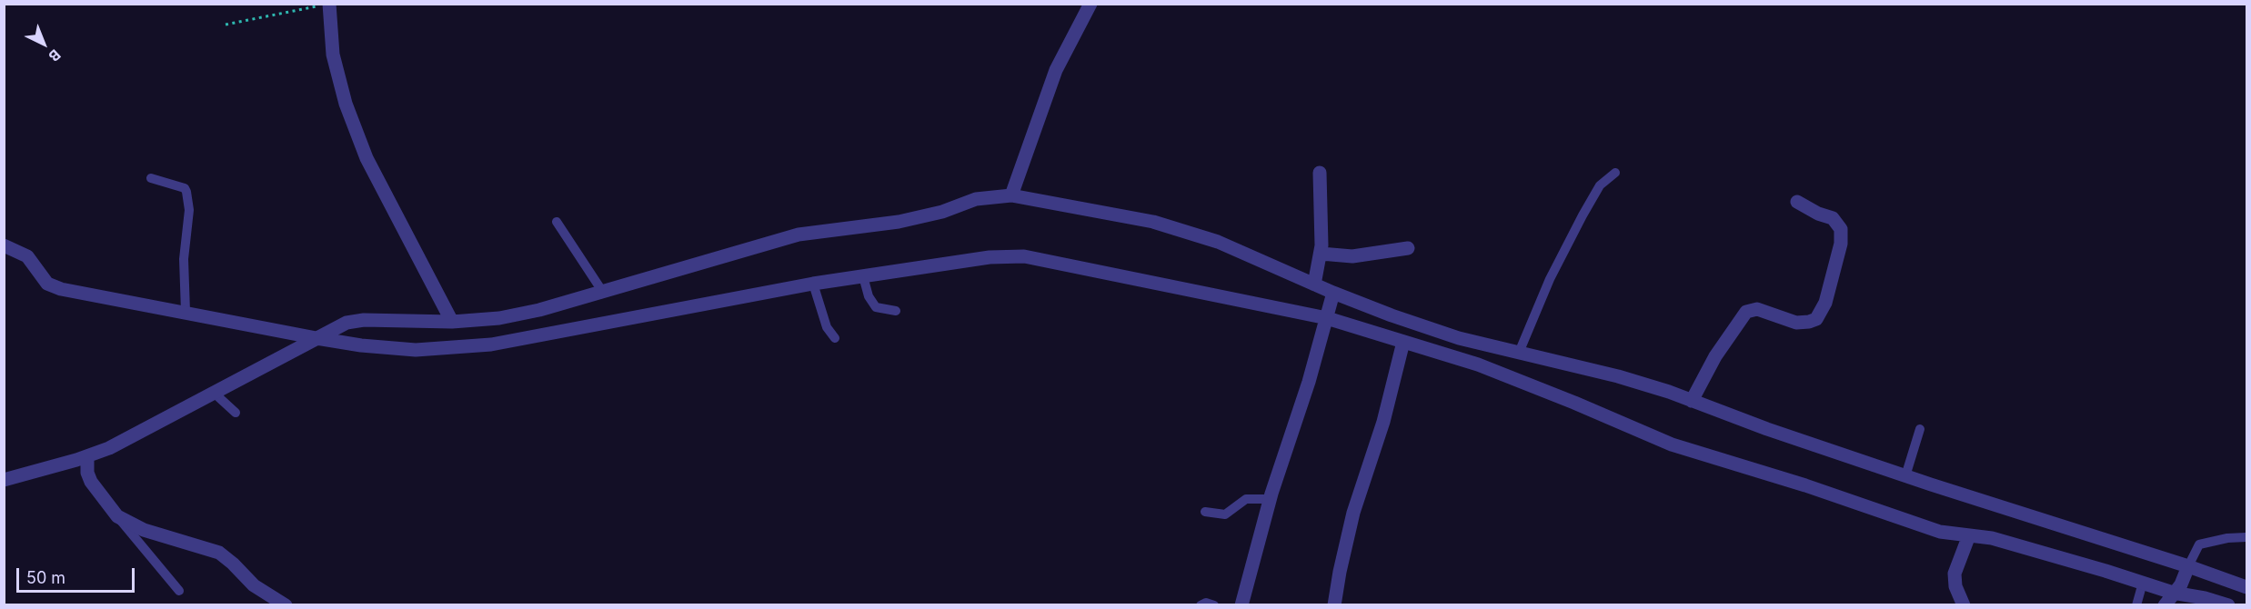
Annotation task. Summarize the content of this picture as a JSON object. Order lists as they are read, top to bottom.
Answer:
{
  "scale_bar": "50 m",
  "north": "bottom right"
}
